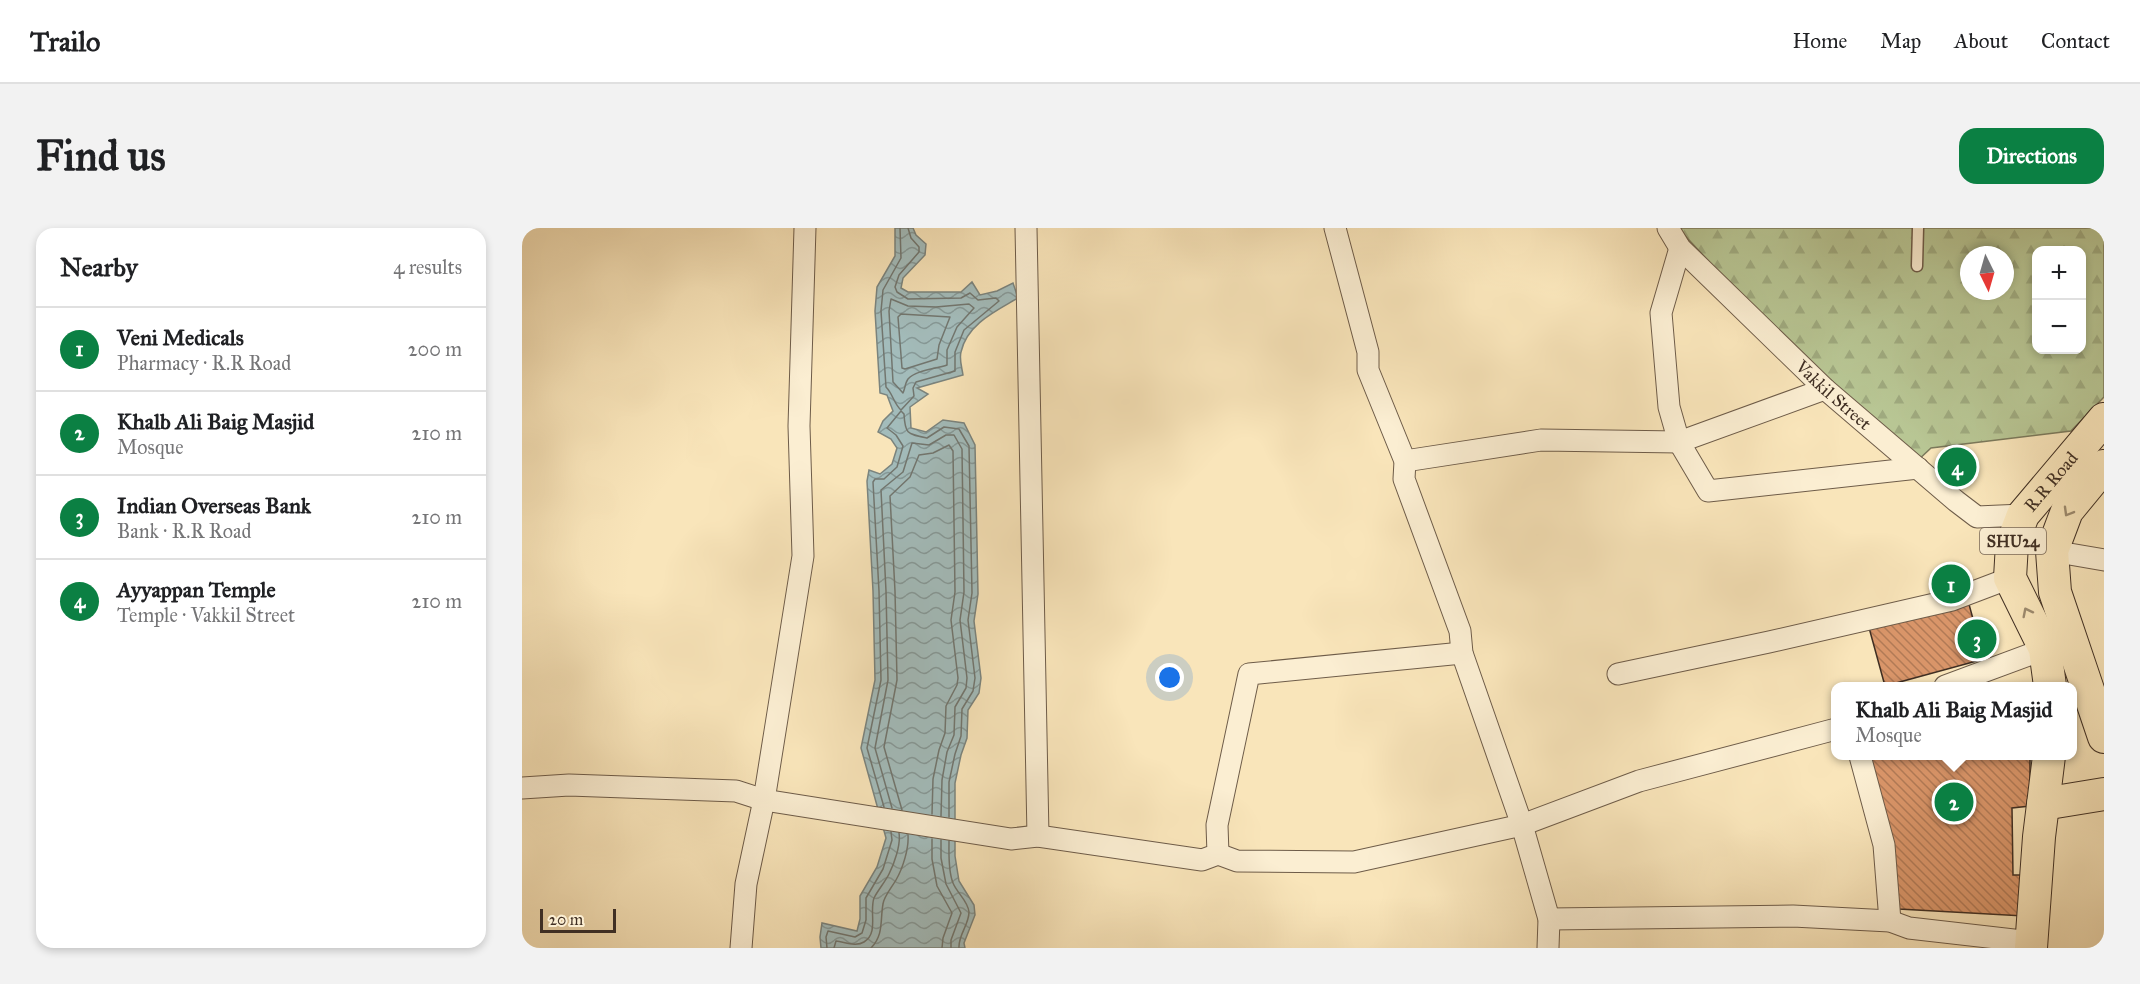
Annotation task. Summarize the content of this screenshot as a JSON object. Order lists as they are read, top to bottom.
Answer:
{
  "streets": {
    "main road": ["R.R Road", "SHU24"],
    "street": ["Vakkil Street"]
  },
  "crossings": [
    ["Vakkil Street", "R.R Road"]
  ],
  "scale_bar": "20 m",
  "north": "bottom",
  "page": {
    "header": "Trailo",
    "nav": [
      "Home",
      "Map",
      "About",
      "Contact"
    ],
    "buttons": "Directions",
    "title": "Find us",
    "heading": ["Nearby", "4 results"],
    "map_buttons": ["+", "−"],
    "list": [
      {
        "mark": "1",
        "name": "Veni Medicals",
        "note": "Pharmacy · R.R Road",
        "value": "200 m"
      },
      {
        "mark": "2",
        "name": "Khalb Ali Baig Masjid",
        "note": "Mosque",
        "value": "210 m"
      },
      {
        "mark": "3",
        "name": "Indian Overseas Bank",
        "note": "Bank · R.R Road",
        "value": "210 m"
      },
      {
        "mark": "4",
        "name": "Ayyappan Temple",
        "note": "Temple · Vakkil Street",
        "value": "210 m"
      }
    ],
    "pins": [
      "4",
      "1",
      "3",
      "2"
    ],
    "popup": ["Khalb Ali Baig Masjid", "Mosque"],
    "scale": "20 m"
  }
}
